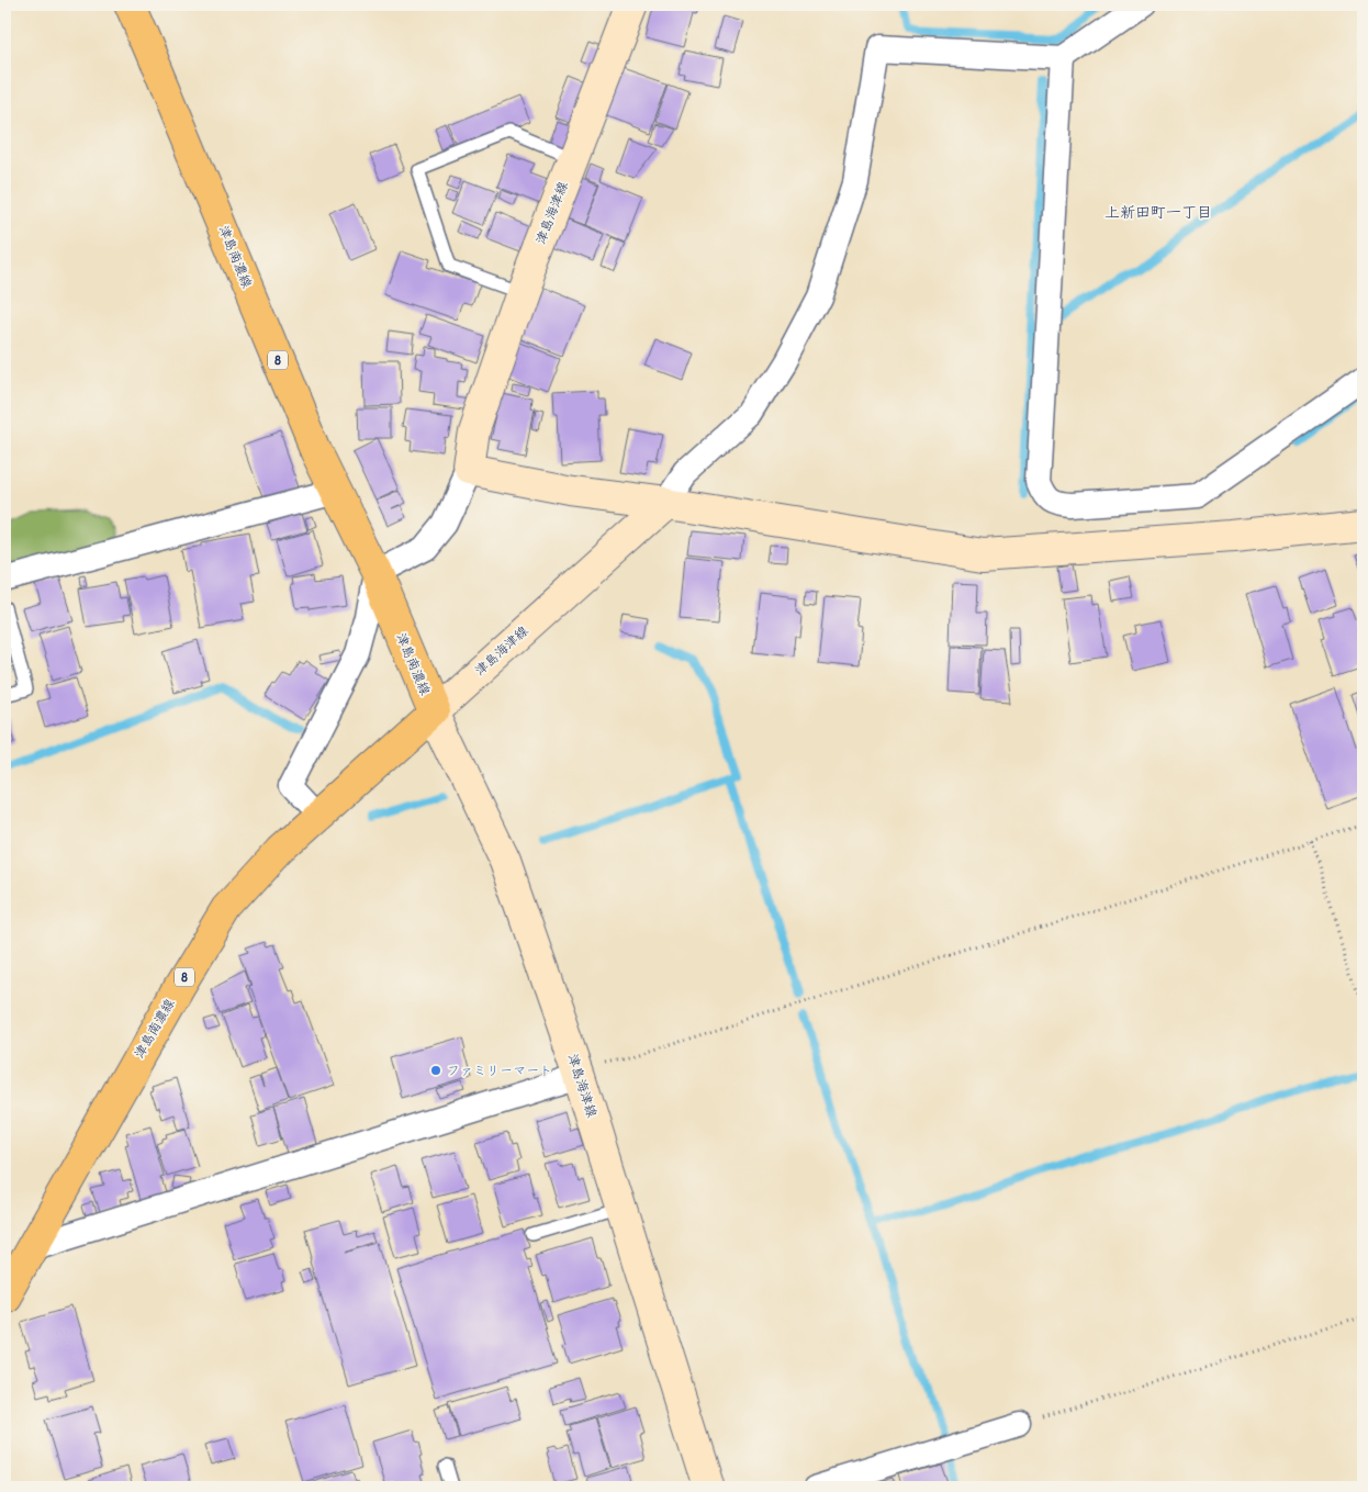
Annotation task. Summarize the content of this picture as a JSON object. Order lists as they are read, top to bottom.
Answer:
{
  "streets": {
    "main road": ["津島海津線", "津島南濃線", "8"]
  },
  "crossings": [
    ["津島海津線", "津島南濃線"]
  ],
  "districts": ["上新田町一丁目"],
  "places": ["ファミリーマート"]
}
